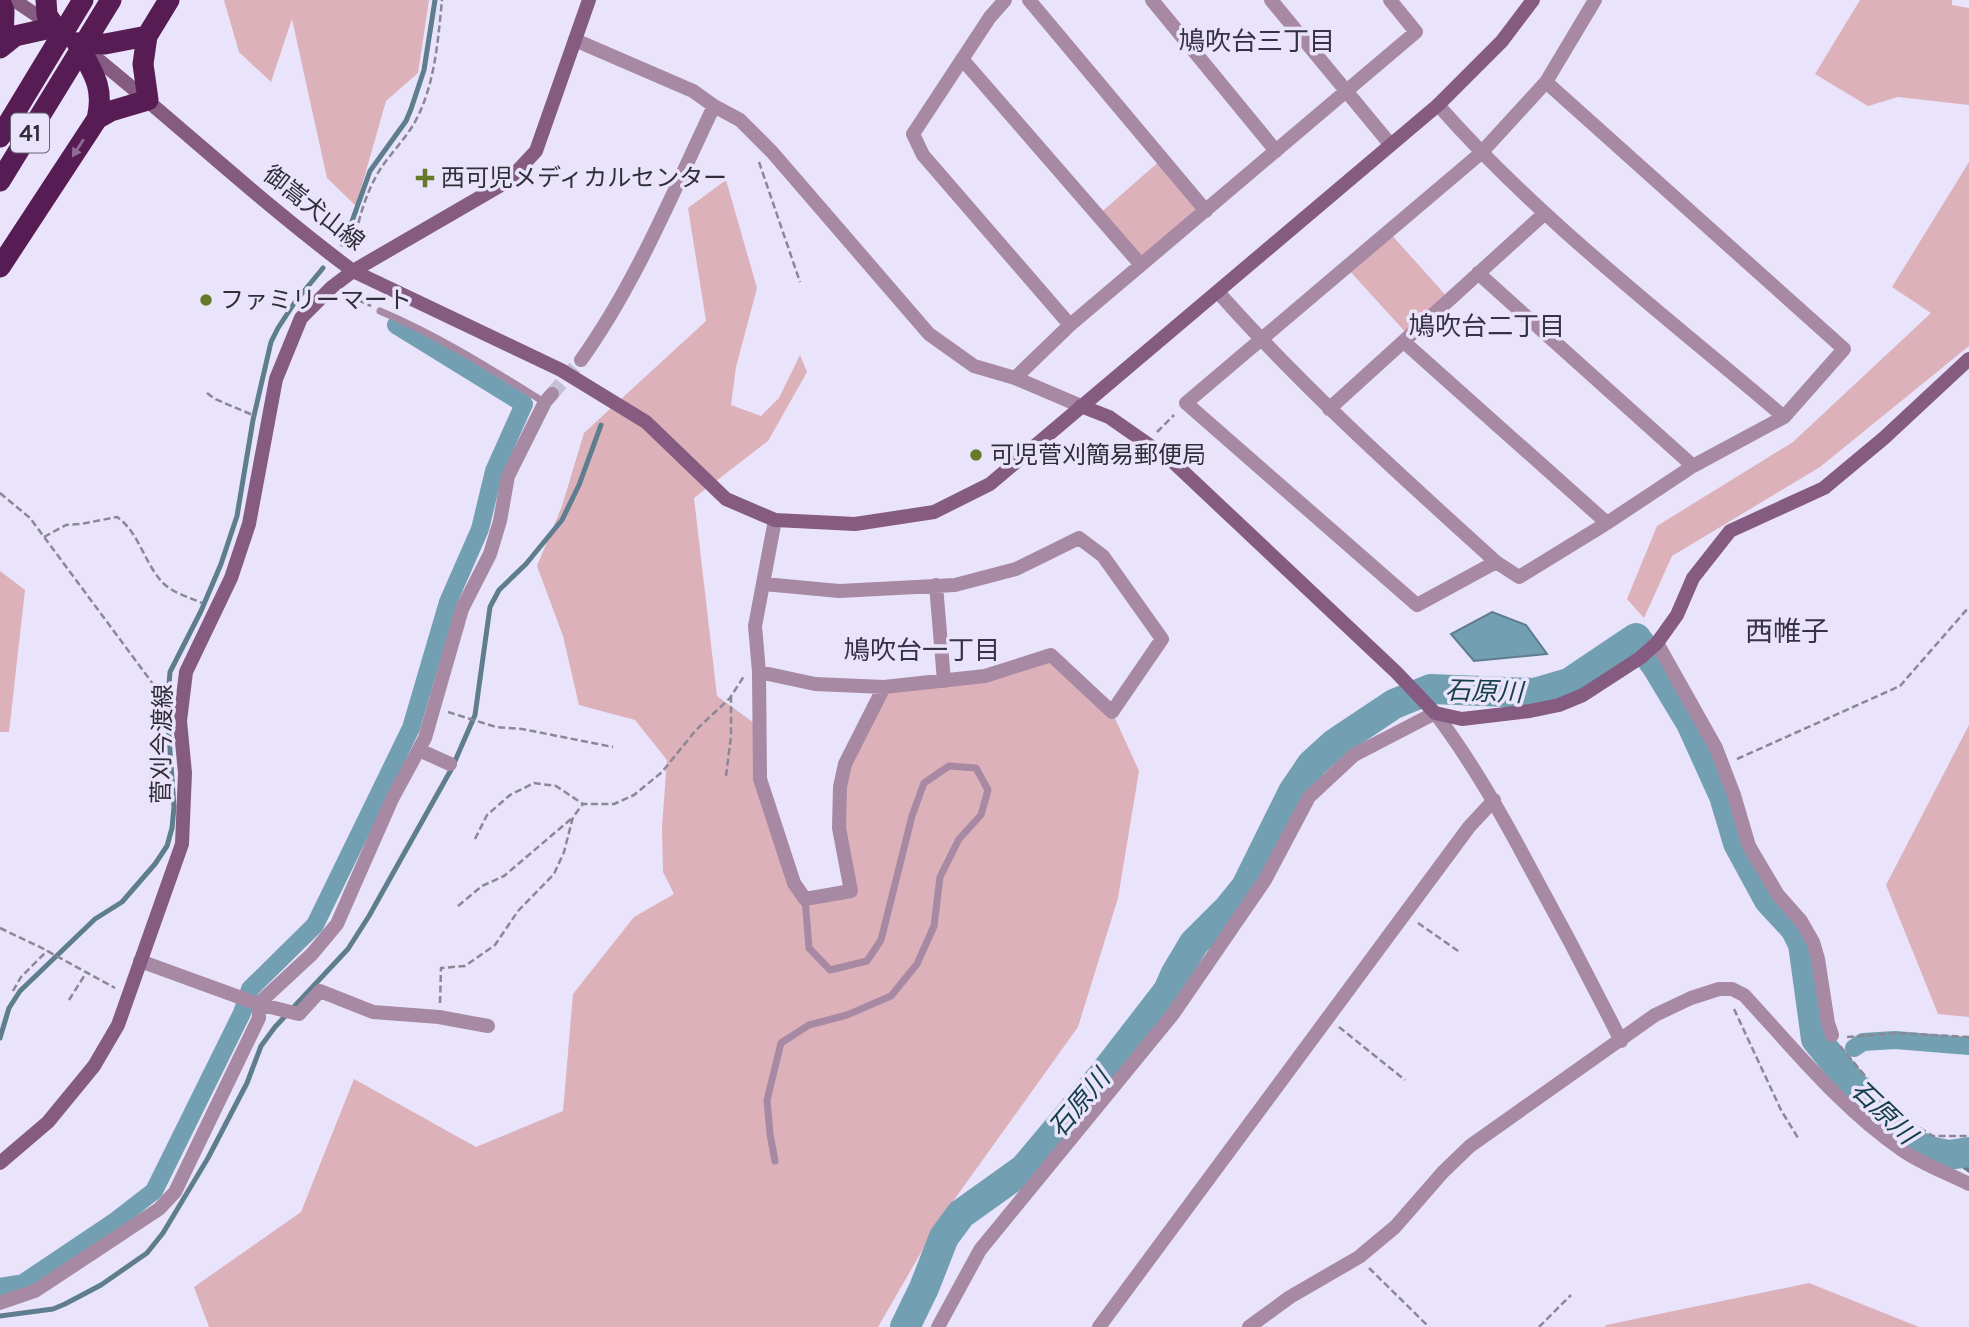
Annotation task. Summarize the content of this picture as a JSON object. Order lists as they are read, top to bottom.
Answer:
{
  "streets": {
    "highway": ["41"],
    "street": ["御嵩犬山線", "菅刈今渡線"]
  },
  "crossings": [
    ["御嵩犬山線", "菅刈今渡線"]
  ],
  "districts": [
    "鳩吹台三丁目",
    "鳩吹台二丁目",
    "西帷子",
    "鳩吹台一丁目"
  ],
  "water": ["石原川"],
  "places": {
    "health": ["西可児メディカルセンター"],
    "other": ["ファミリーマート", "可児菅刈簡易郵便局"]
  }
}
